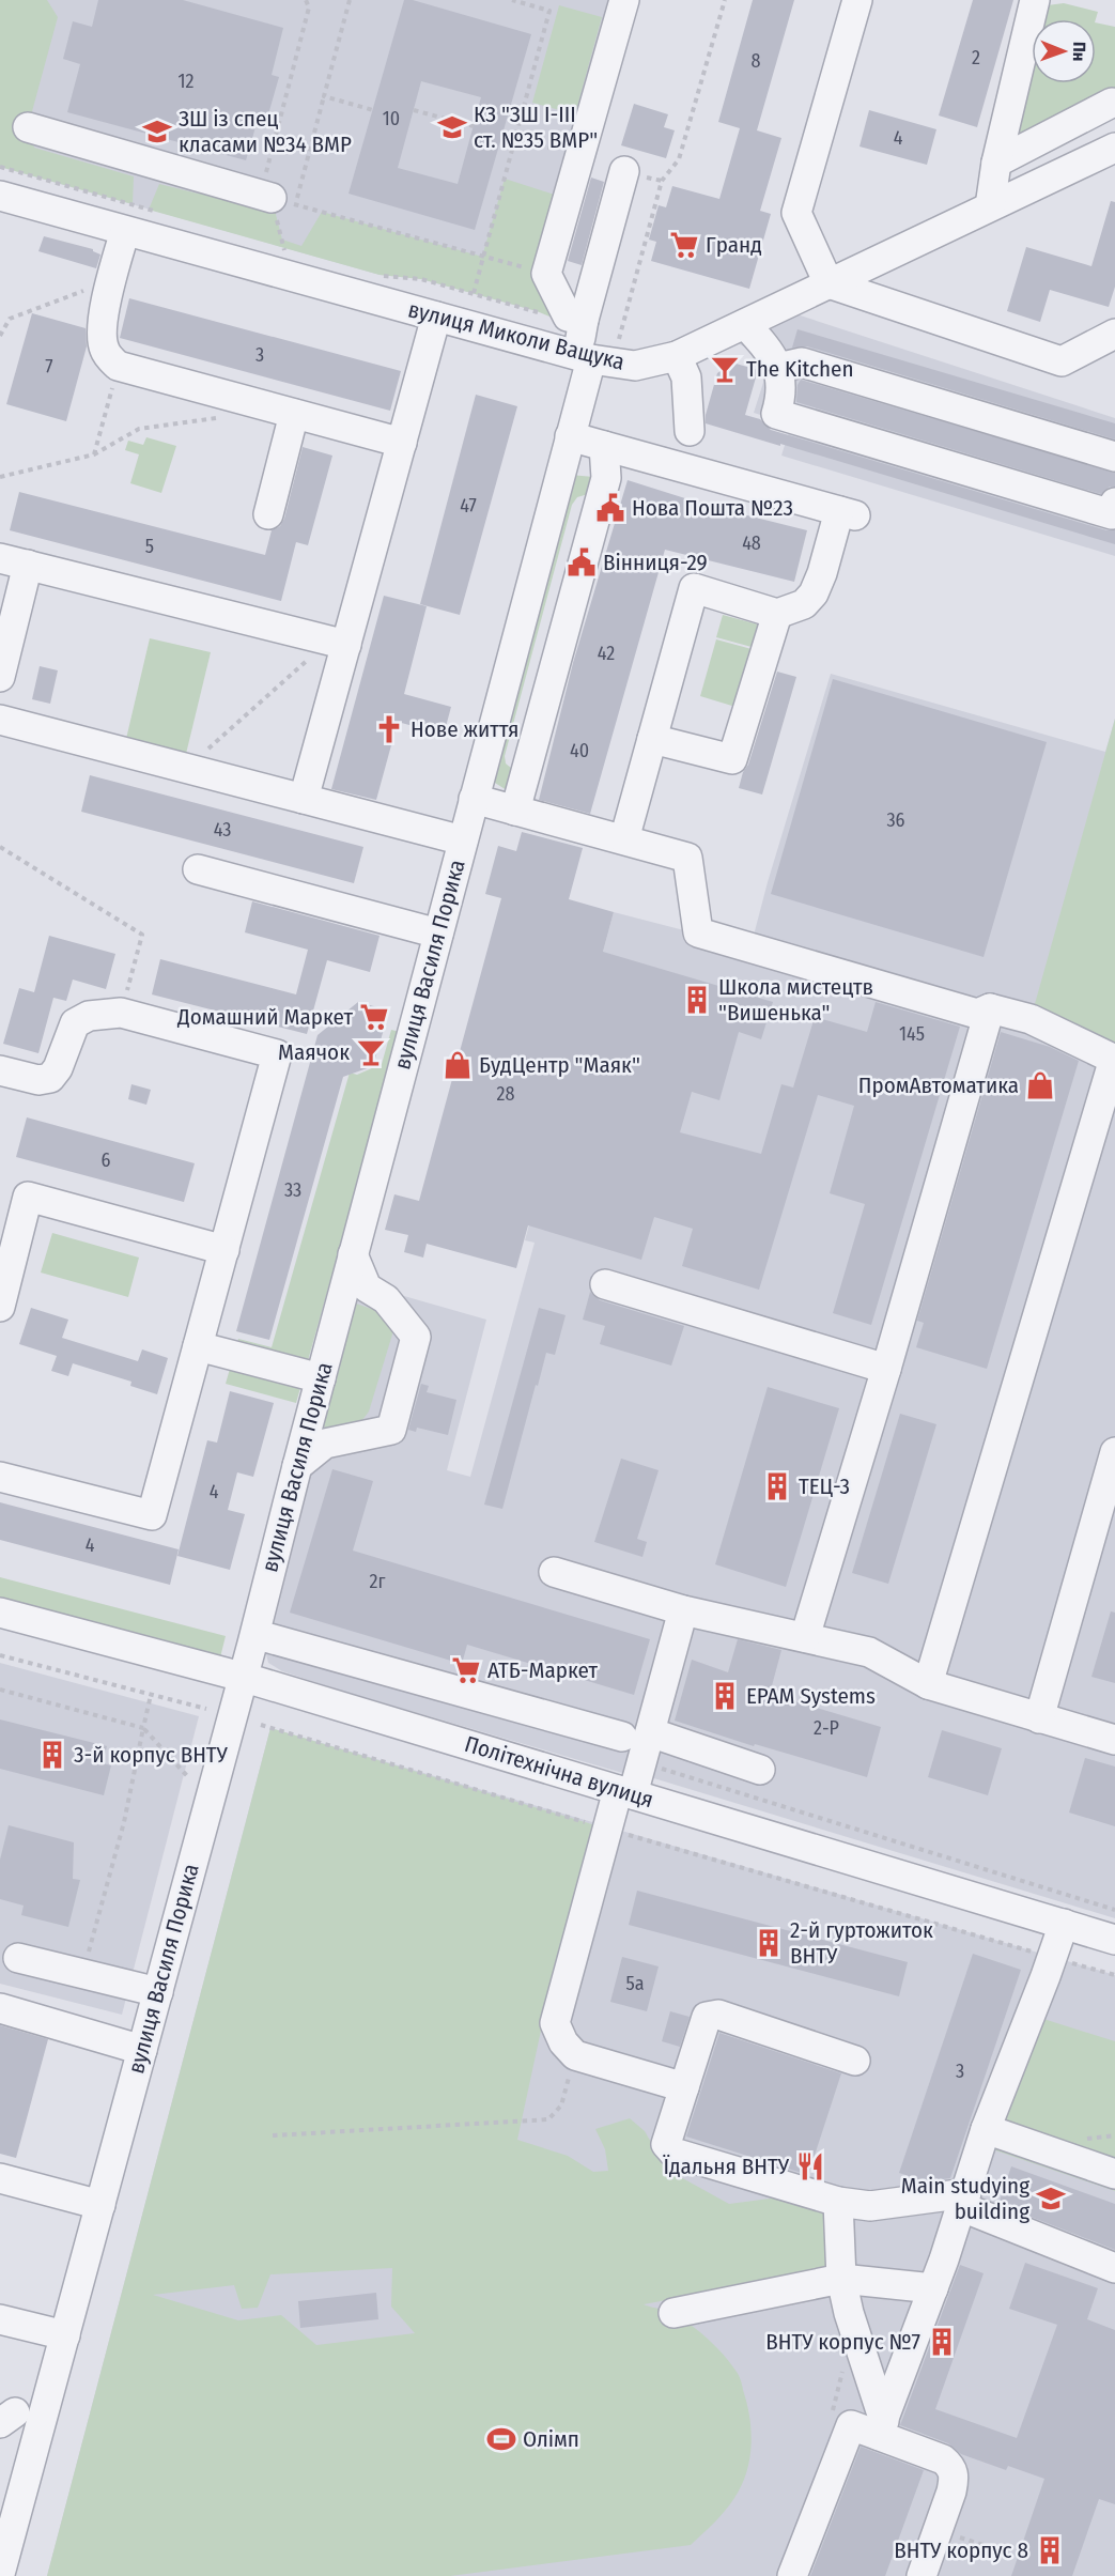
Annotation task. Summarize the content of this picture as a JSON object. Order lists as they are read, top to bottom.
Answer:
{
  "streets": {
    "street": ["вулиця Миколи Ващука", "вулиця Василя Порика", "Політехнічна вулиця"]
  },
  "crossings": [
    ["вулиця Миколи Ващука", "вулиця Василя Порика"],
    ["вулиця Василя Порика", "Політехнічна вулиця"]
  ],
  "places": {
    "school or university": ["КЗ \"ЗШ І-ІІІ ст. №35 ВМР\"", "ЗШ із спец класами №34 ВМР", "Main studying building"],
    "supermarket": ["Гранд", "Домашний Маркет", "АТБ-Маркет"],
    "bar": ["The Kitchen", "Маячок"],
    "public building": ["Нова Пошта №23", "Вінниця-29"],
    "church": ["Нове життя"],
    "building": [
      "Школа мистецтв \"Вишенька\"",
      "ТЕЦ-3",
      "EPAM Systems",
      "3-й корпус ВНТУ",
      "2-й гуртожиток ВНТУ",
      "ВНТУ корпус №7",
      "ВНТУ корпус 8"
    ],
    "shop": ["БудЦентр \"Маяк\"", "ПромАвтоматика"],
    "restaurant": ["Їдальня ВНТУ"],
    "sports": ["Олімп"]
  },
  "house_numbers": [
    "2",
    "8",
    "12",
    "10",
    "4",
    "3",
    "7",
    "47",
    "48",
    "5",
    "42",
    "40",
    "36",
    "43",
    "145",
    "28",
    "6",
    "33",
    "4",
    "4",
    "2г",
    "2-Р",
    "5а",
    "3"
  ],
  "north": "right"
}
